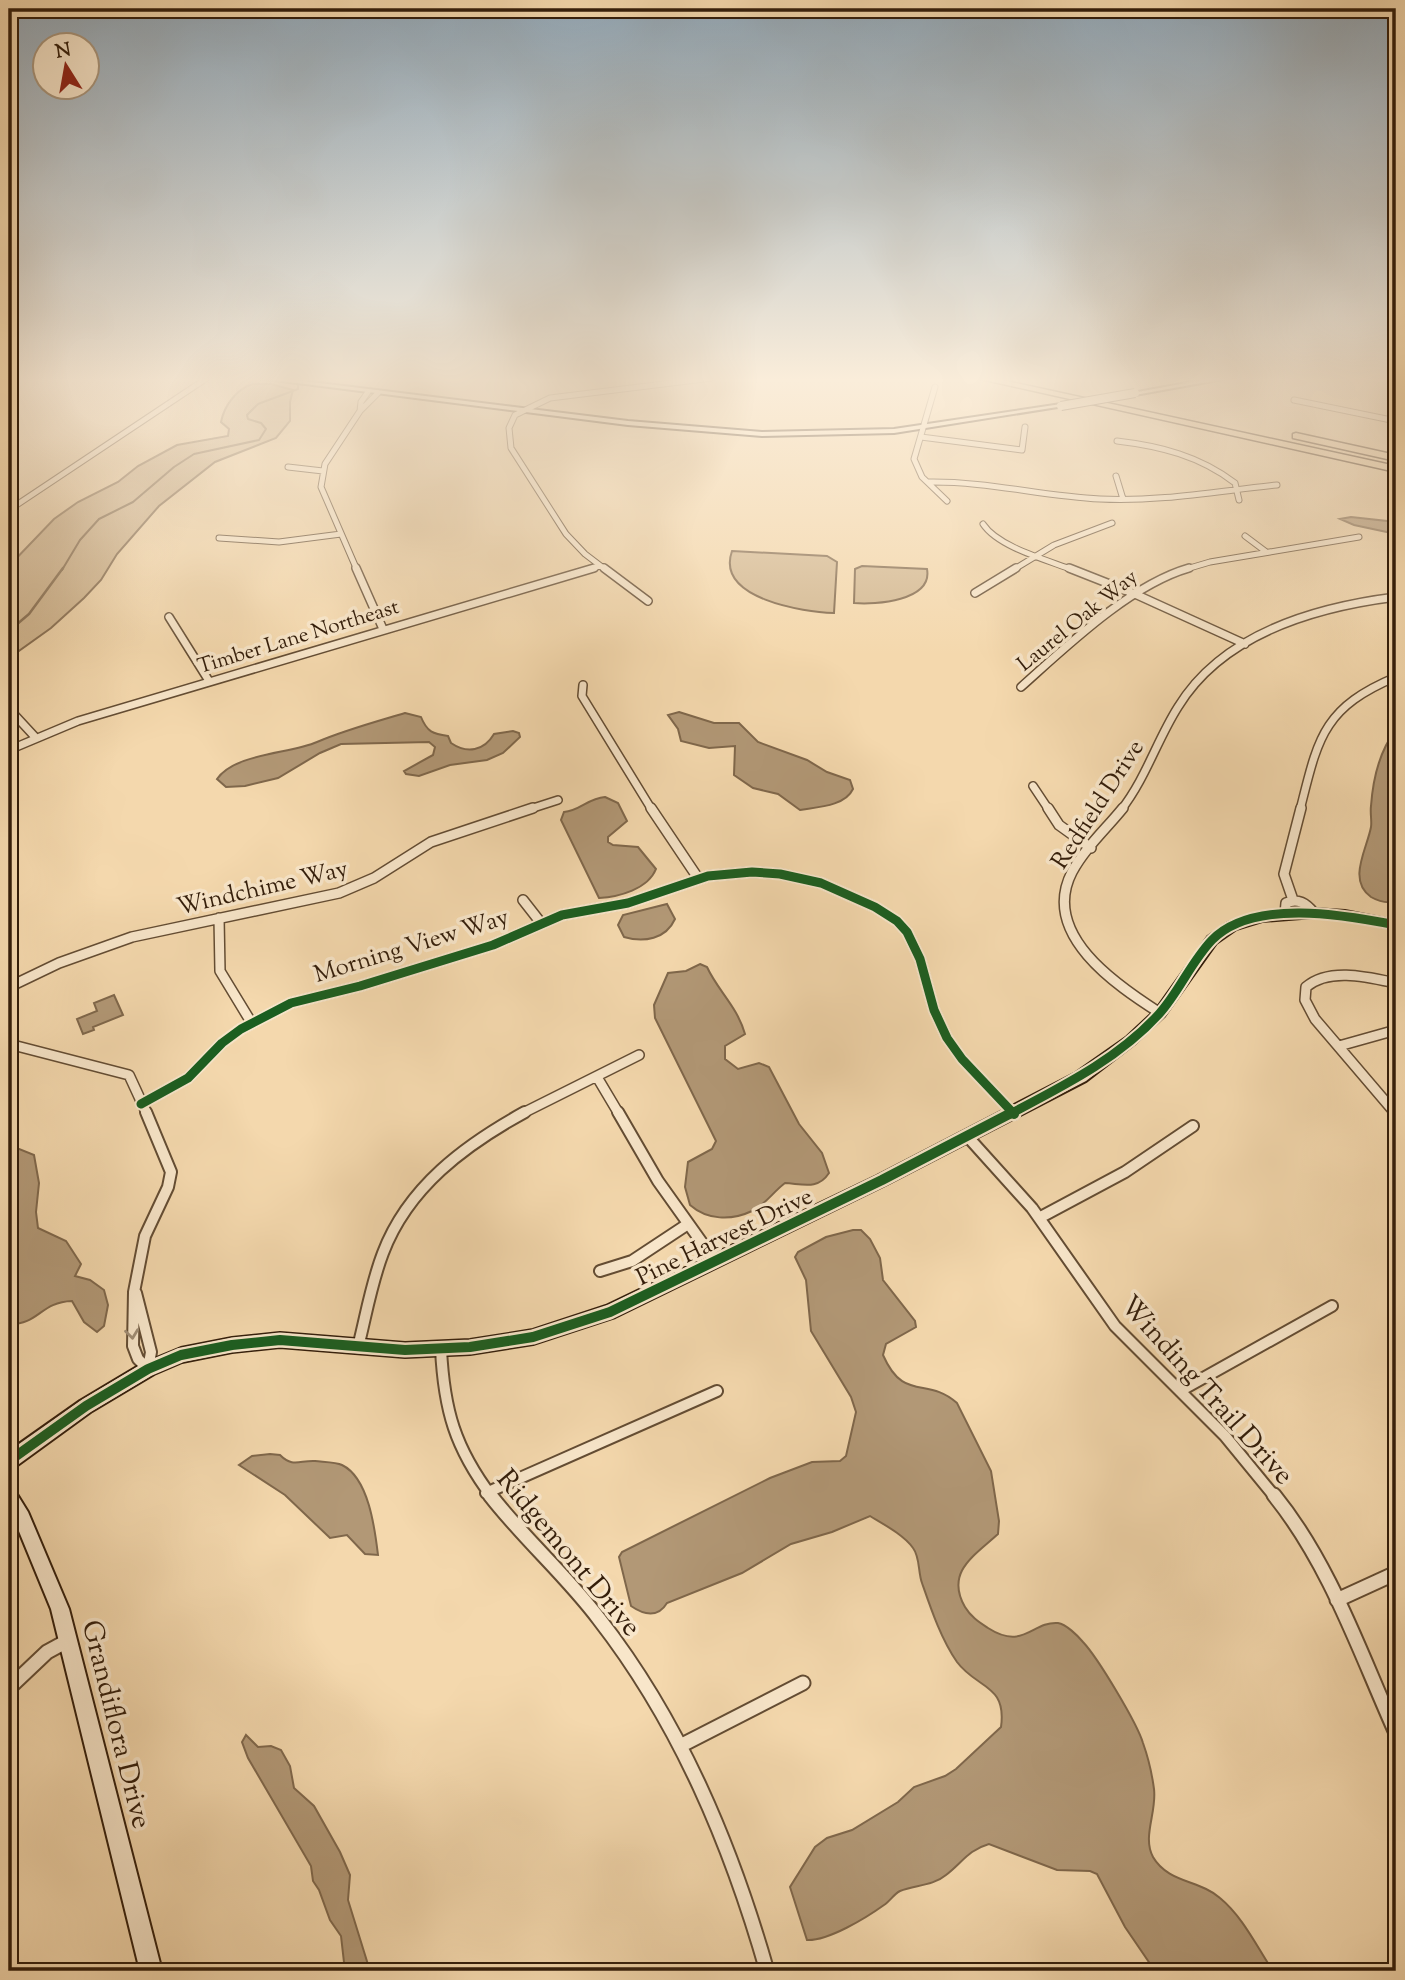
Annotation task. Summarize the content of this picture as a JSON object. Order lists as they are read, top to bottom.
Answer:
{
  "streets": {
    "street": [
      "Laurel Oak Way",
      "Timber Lane Northeast",
      "Redfield Drive",
      "Windchime Way",
      "Morning View Way",
      "Pine Harvest Drive",
      "Winding Trail Drive",
      "Ridgemont Drive",
      "Grandiflora Drive"
    ]
  },
  "crossings": [
    ["Redfield Drive", "Pine Harvest Drive"],
    ["Morning View Way", "Pine Harvest Drive"],
    ["Pine Harvest Drive", "Winding Trail Drive"],
    ["Pine Harvest Drive", "Ridgemont Drive"]
  ],
  "north": "top"
}
